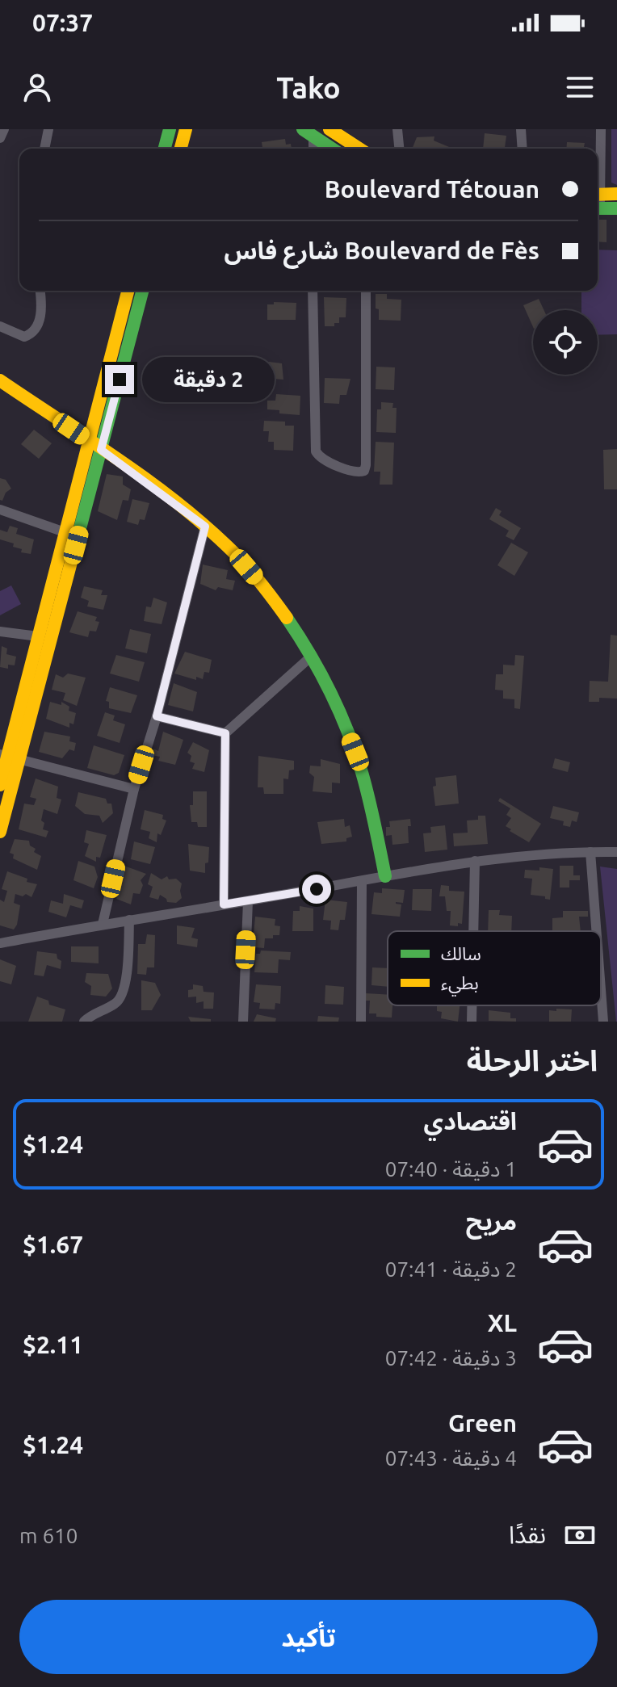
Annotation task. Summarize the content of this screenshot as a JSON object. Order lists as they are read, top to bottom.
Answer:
{
  "legend": ["سالك", "بطيء"],
  "page": {
    "status": "07:37",
    "header": "Tako",
    "banner": ["Boulevard Tétouan", "Boulevard de Fès شارع فاس"],
    "bubble": "2 دقيقة",
    "heading": "اختر الرحلة",
    "list": [
      {
        "name": "اقتصادي",
        "note": "1 دقيقة · 07:40",
        "value": "$1.24"
      },
      {
        "name": "مريح",
        "note": "2 دقيقة · 07:41",
        "value": "$1.67"
      },
      {
        "name": "XL",
        "note": "3 دقيقة · 07:42",
        "value": "$2.11"
      },
      {
        "name": "Green",
        "note": "4 دقيقة · 07:43",
        "value": "$1.24"
      }
    ],
    "pay": ["نقدًا", "610 m"],
    "buttons": "تأكيد"
  }
}
